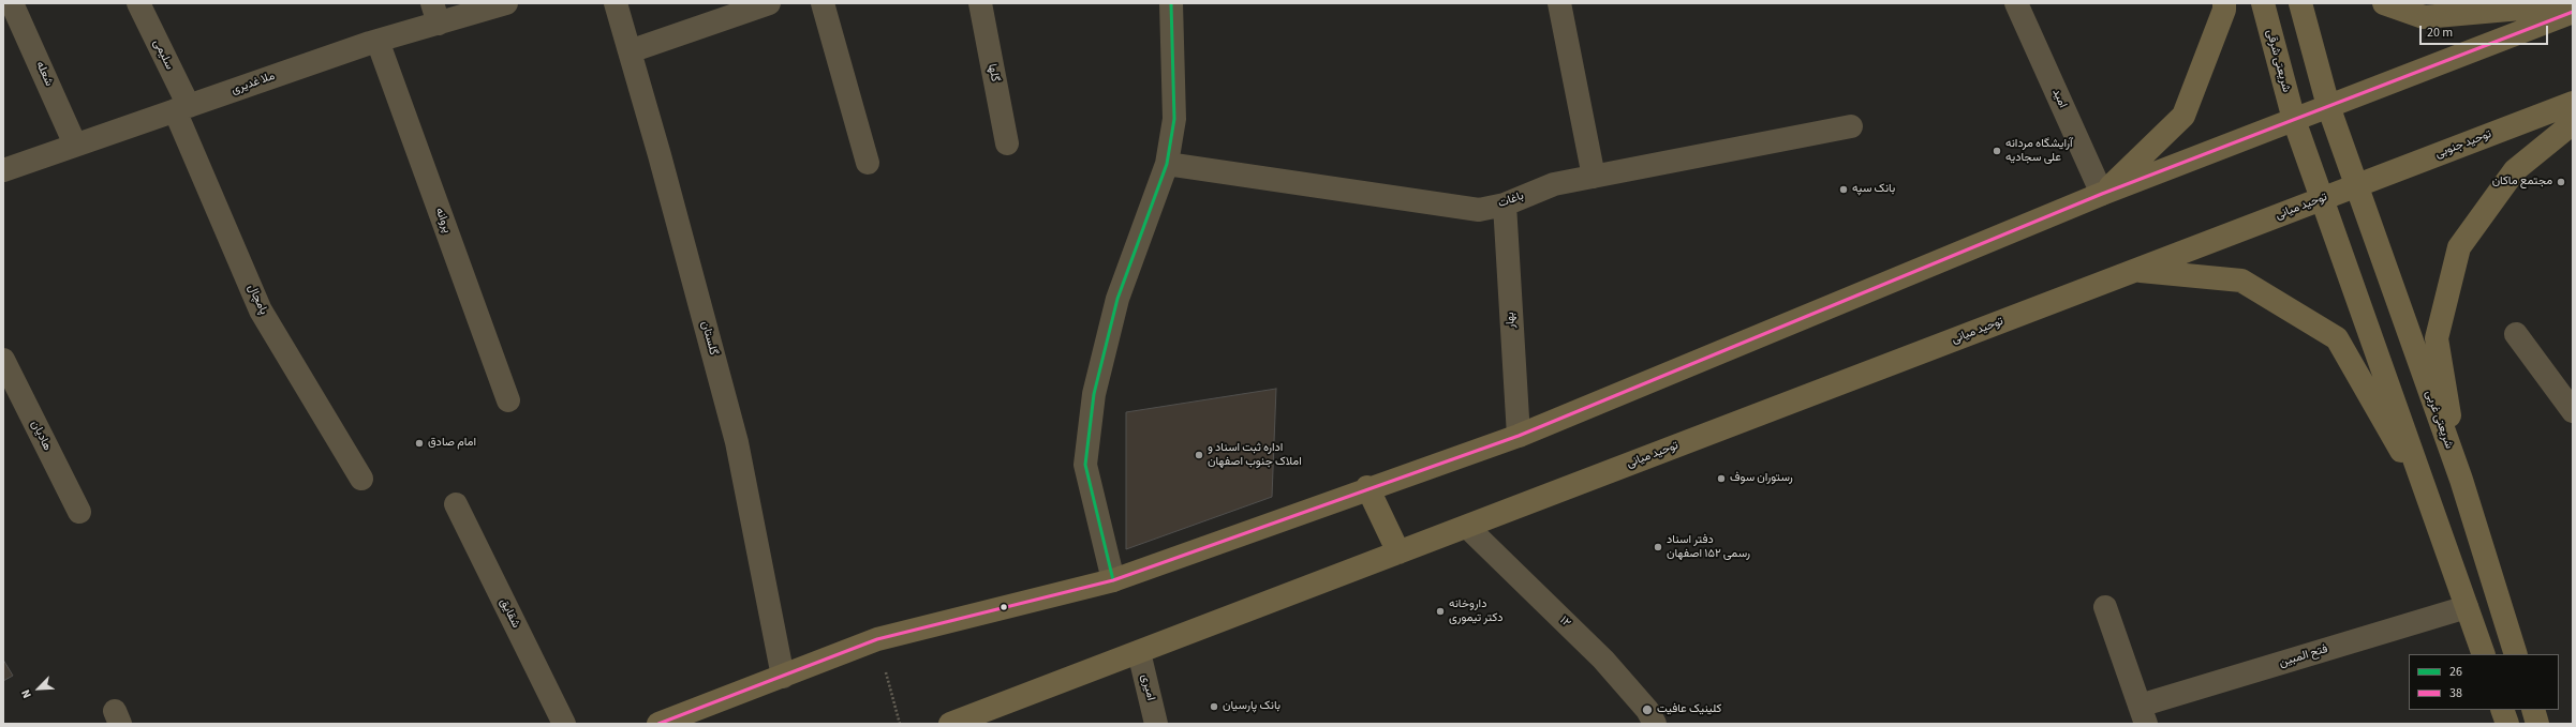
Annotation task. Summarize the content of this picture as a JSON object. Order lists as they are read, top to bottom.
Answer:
{
  "streets": {
    "main road": [
      "شریعتی شرقی",
      "توحید جنوبی",
      "توحید میانی",
      "شریعتی غربی"
    ],
    "street": [
      "سلیمی",
      "گلها",
      "شعله",
      "ملا غدیری",
      "امید",
      "باغات",
      "پروانه",
      "پامچال",
      "بهار",
      "گلستان",
      "هادیان",
      "شقایق",
      "۱۲",
      "فتح المبین",
      "امیری"
    ]
  },
  "crossings": [
    ["سلیمی", "ملا غدیری"],
    ["سلیمی", "پامچال"],
    ["شریعتی شرقی", "توحید میانی"],
    ["شعله", "ملا غدیری"],
    ["ملا غدیری", "پروانه"],
    ["ملا غدیری", "پامچال"],
    ["توحید جنوبی", "توحید میانی"],
    ["توحید جنوبی", "شریعتی غربی"],
    ["باغات", "بهار"],
    ["توحید میانی", "شریعتی غربی"],
    ["توحید میانی", "۱۲"],
    ["توحید میانی", "امیری"]
  ],
  "places": [
    "آرایشگاه مردانه علی سجادیه",
    "مجتمع ماکان",
    "بانک سپه",
    "امام صادق",
    "اداره ثبت اسناد و املاک جنوب اصفهان",
    "رستوران سوف",
    "دفتر اسناد رسمی ۱۵۲ اصفهان",
    "داروخانه دکتر تیموری",
    "بانک پارسیان",
    "کلینیک عافیت"
  ],
  "lines": ["transit line 26", "transit line 38"],
  "legend": ["26", "38"],
  "scale_bar": "20 m",
  "north": "bottom left"
}
